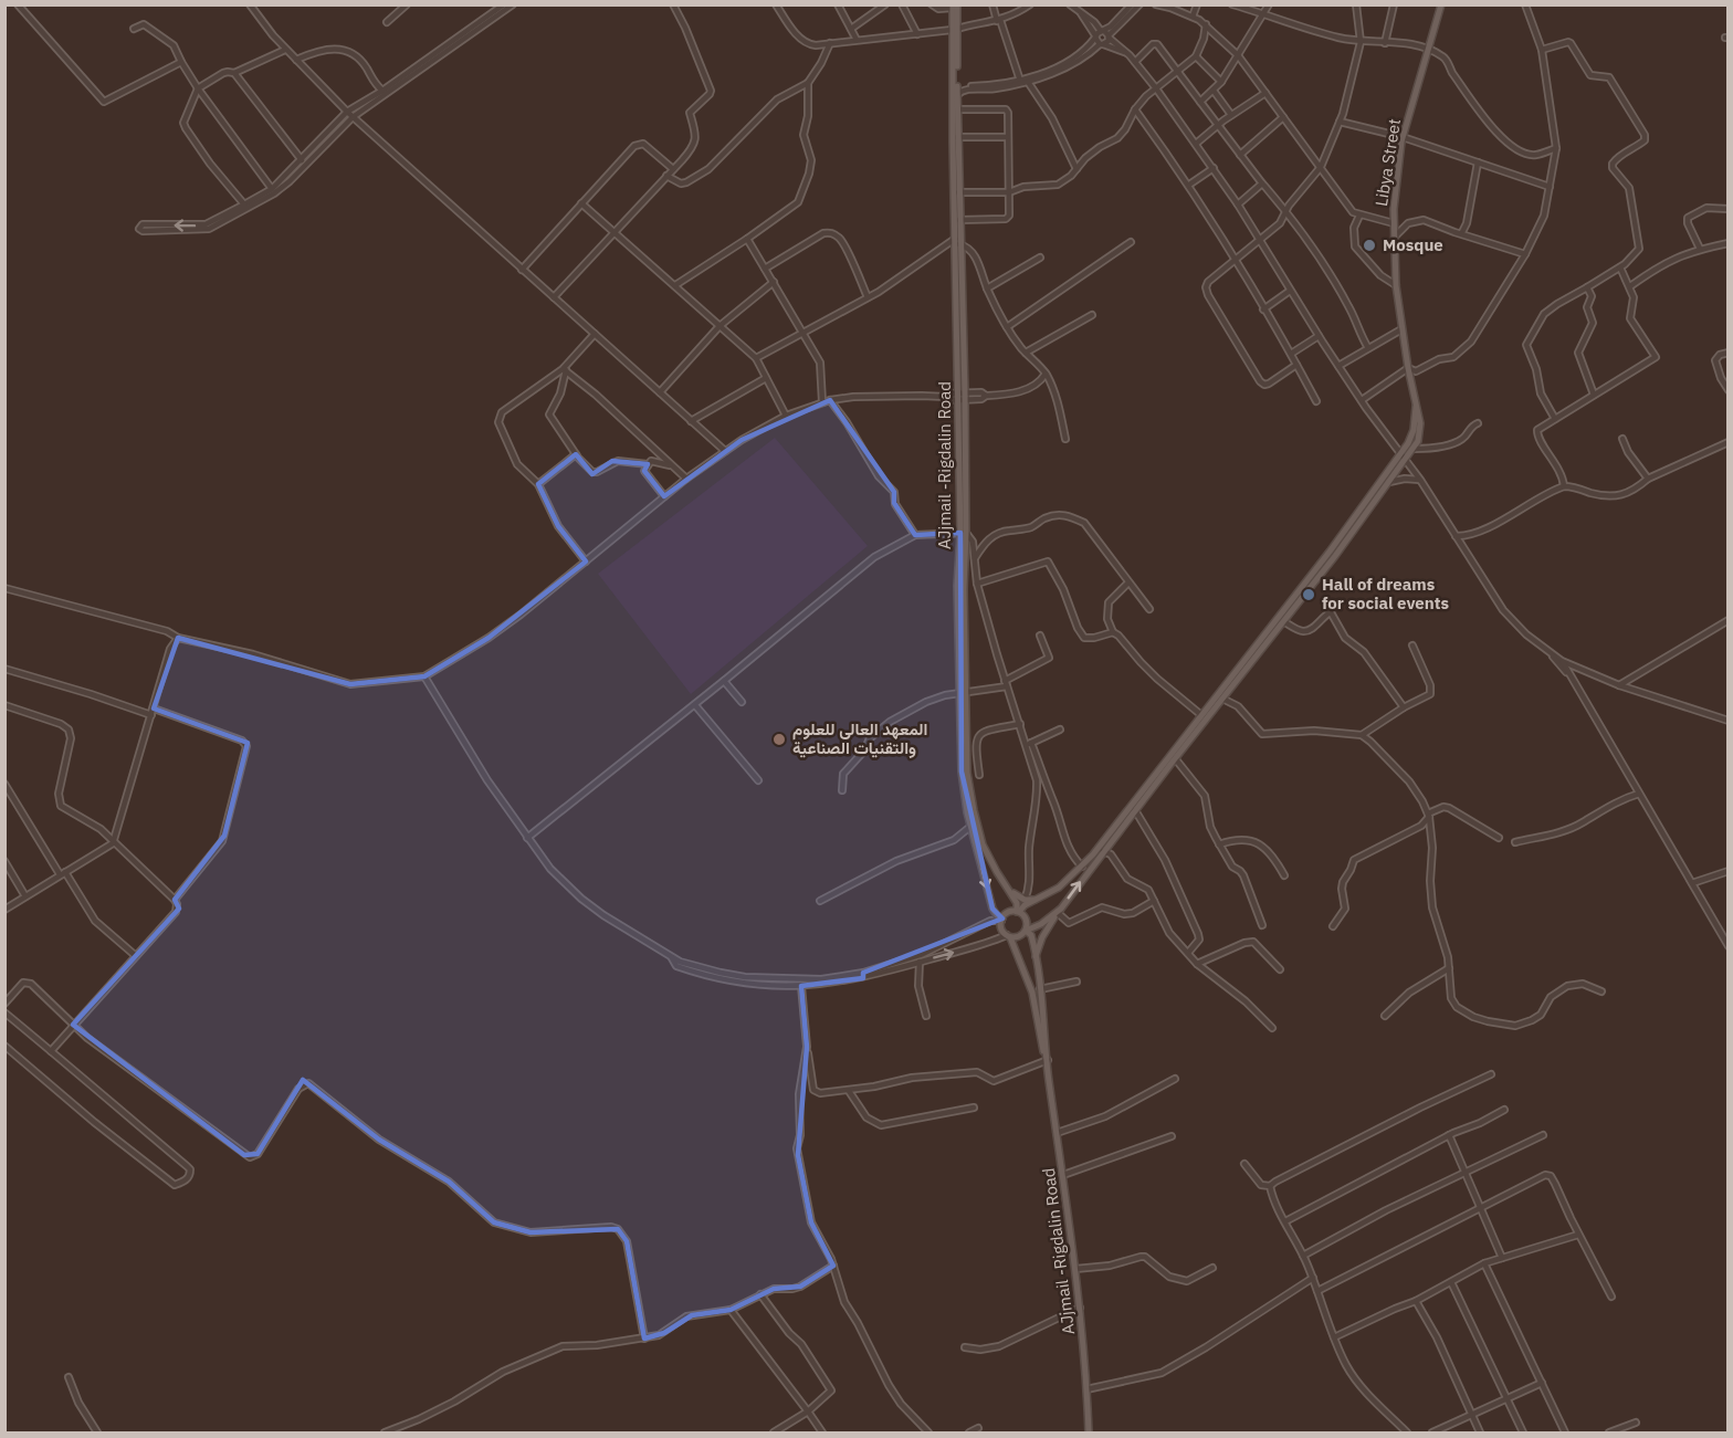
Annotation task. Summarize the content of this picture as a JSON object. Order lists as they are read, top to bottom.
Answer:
{
  "streets": {
    "main road": ["Libya Street", "AJjmail -Rigdalin Road"]
  },
  "places": ["Mosque", "Hall of dreams for social events", "المعهد العالي للعلوم والتقنيات الصناعية"]
}
